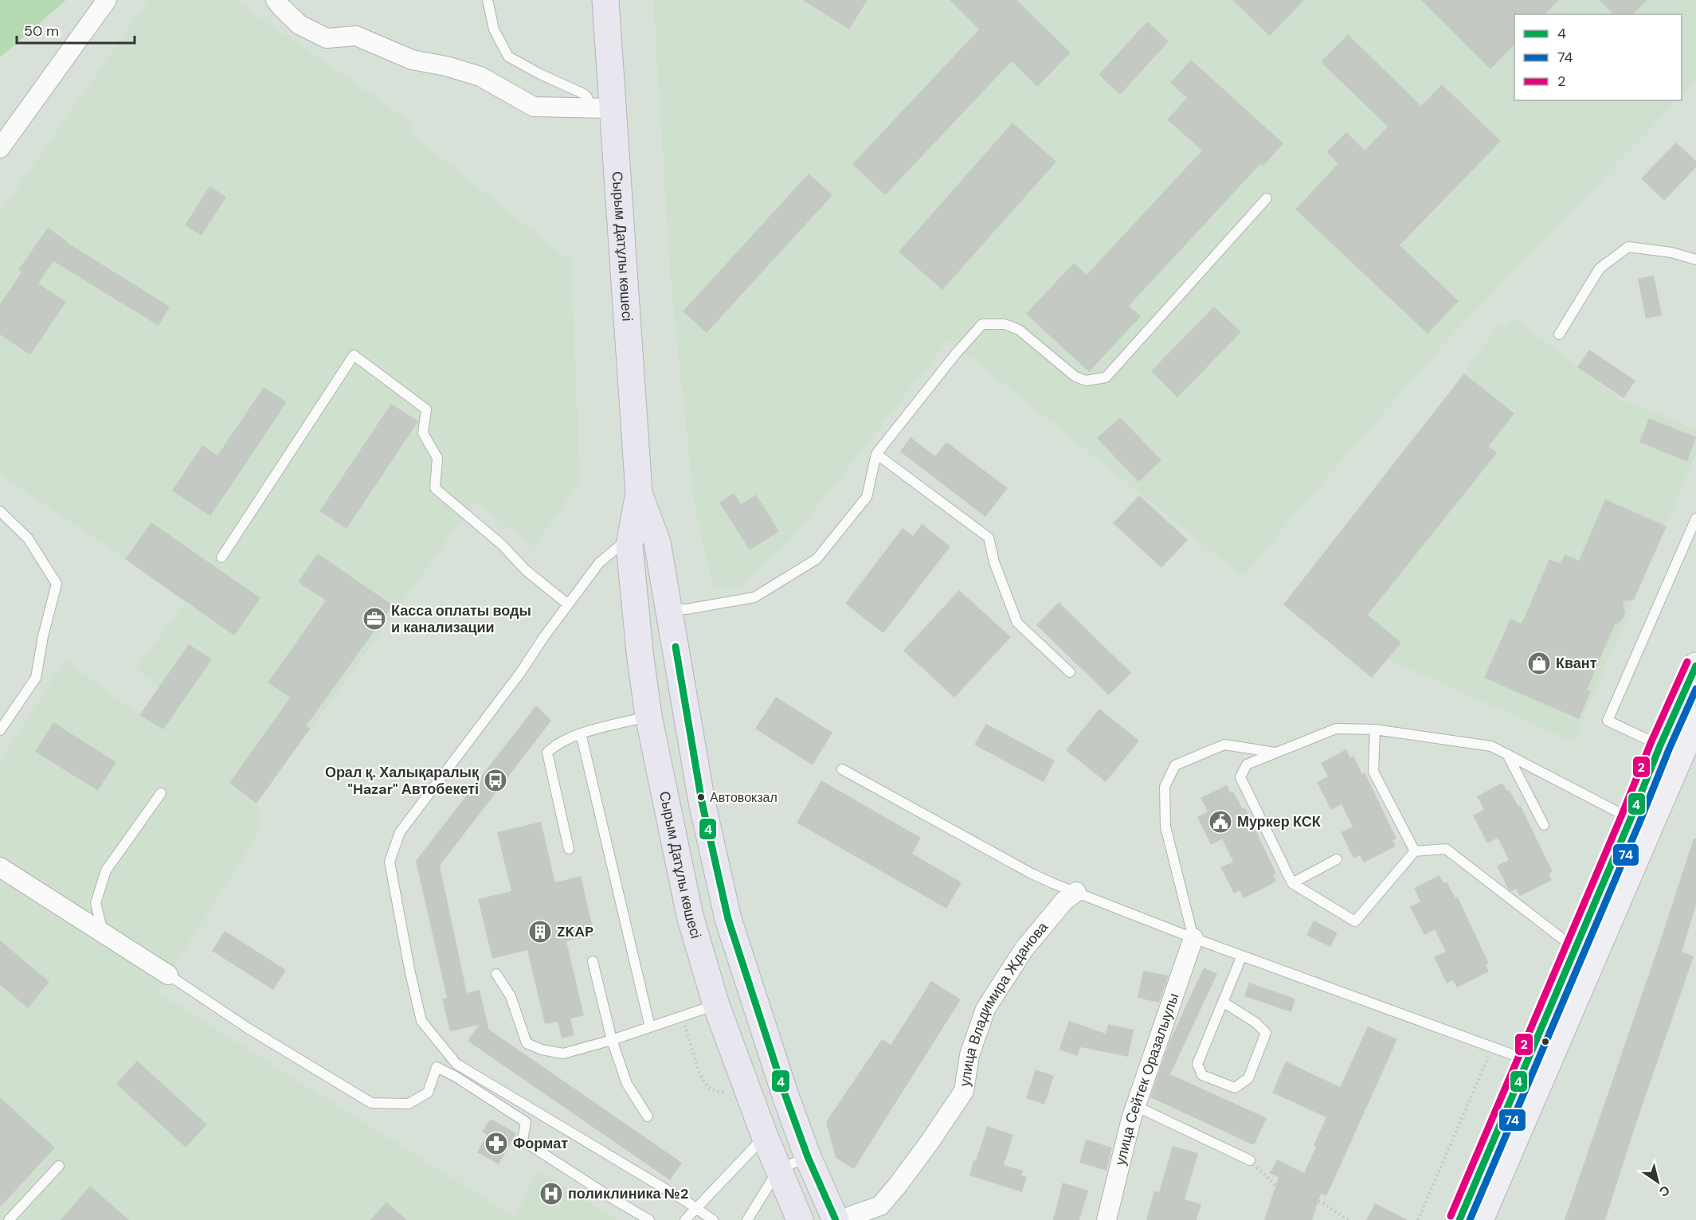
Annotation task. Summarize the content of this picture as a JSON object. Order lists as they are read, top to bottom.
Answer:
{
  "streets": {
    "highway": ["Сырым Датұлы көшесі"],
    "street": ["улица Владимира Жданова", "улица Сейтек Оразалыулы"]
  },
  "places": {
    "office": ["Касса оплаты воды и канализации"],
    "shop": ["Квант"],
    "bus stop": ["Орал қ. Халықаралық \"Hazar\" Автобекеті"],
    "other": ["Автовокзал"],
    "public building": ["Муркер КСК"],
    "building": ["ZKAP"],
    "pharmacy": ["Формат"],
    "hospital": ["поликлиника №2"]
  },
  "lines": ["transit line 4", "transit line 2", "transit line 74"],
  "legend": ["4", "74", "2"],
  "scale_bar": "50 m",
  "north": "bottom right"
}
